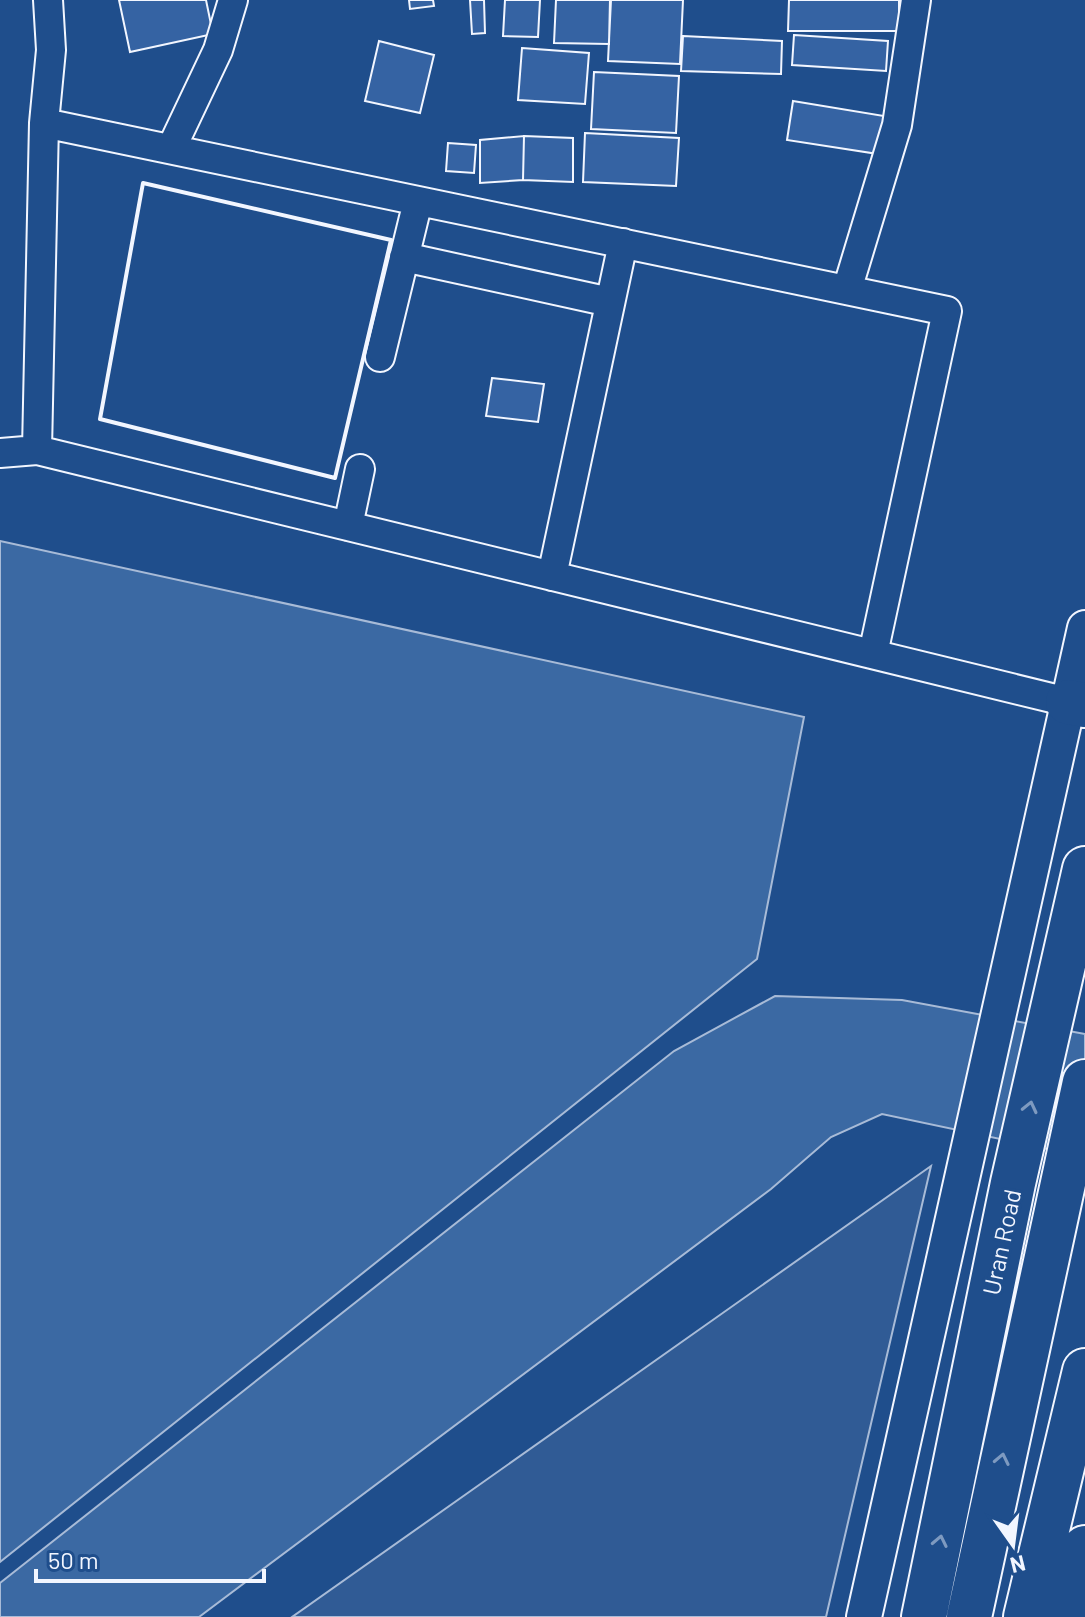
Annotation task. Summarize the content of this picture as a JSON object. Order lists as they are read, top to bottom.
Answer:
{
  "streets": {
    "highway": ["Uran Road"]
  },
  "one_way": ["Uran Road"],
  "scale_bar": "50 m",
  "north": "bottom"
}
